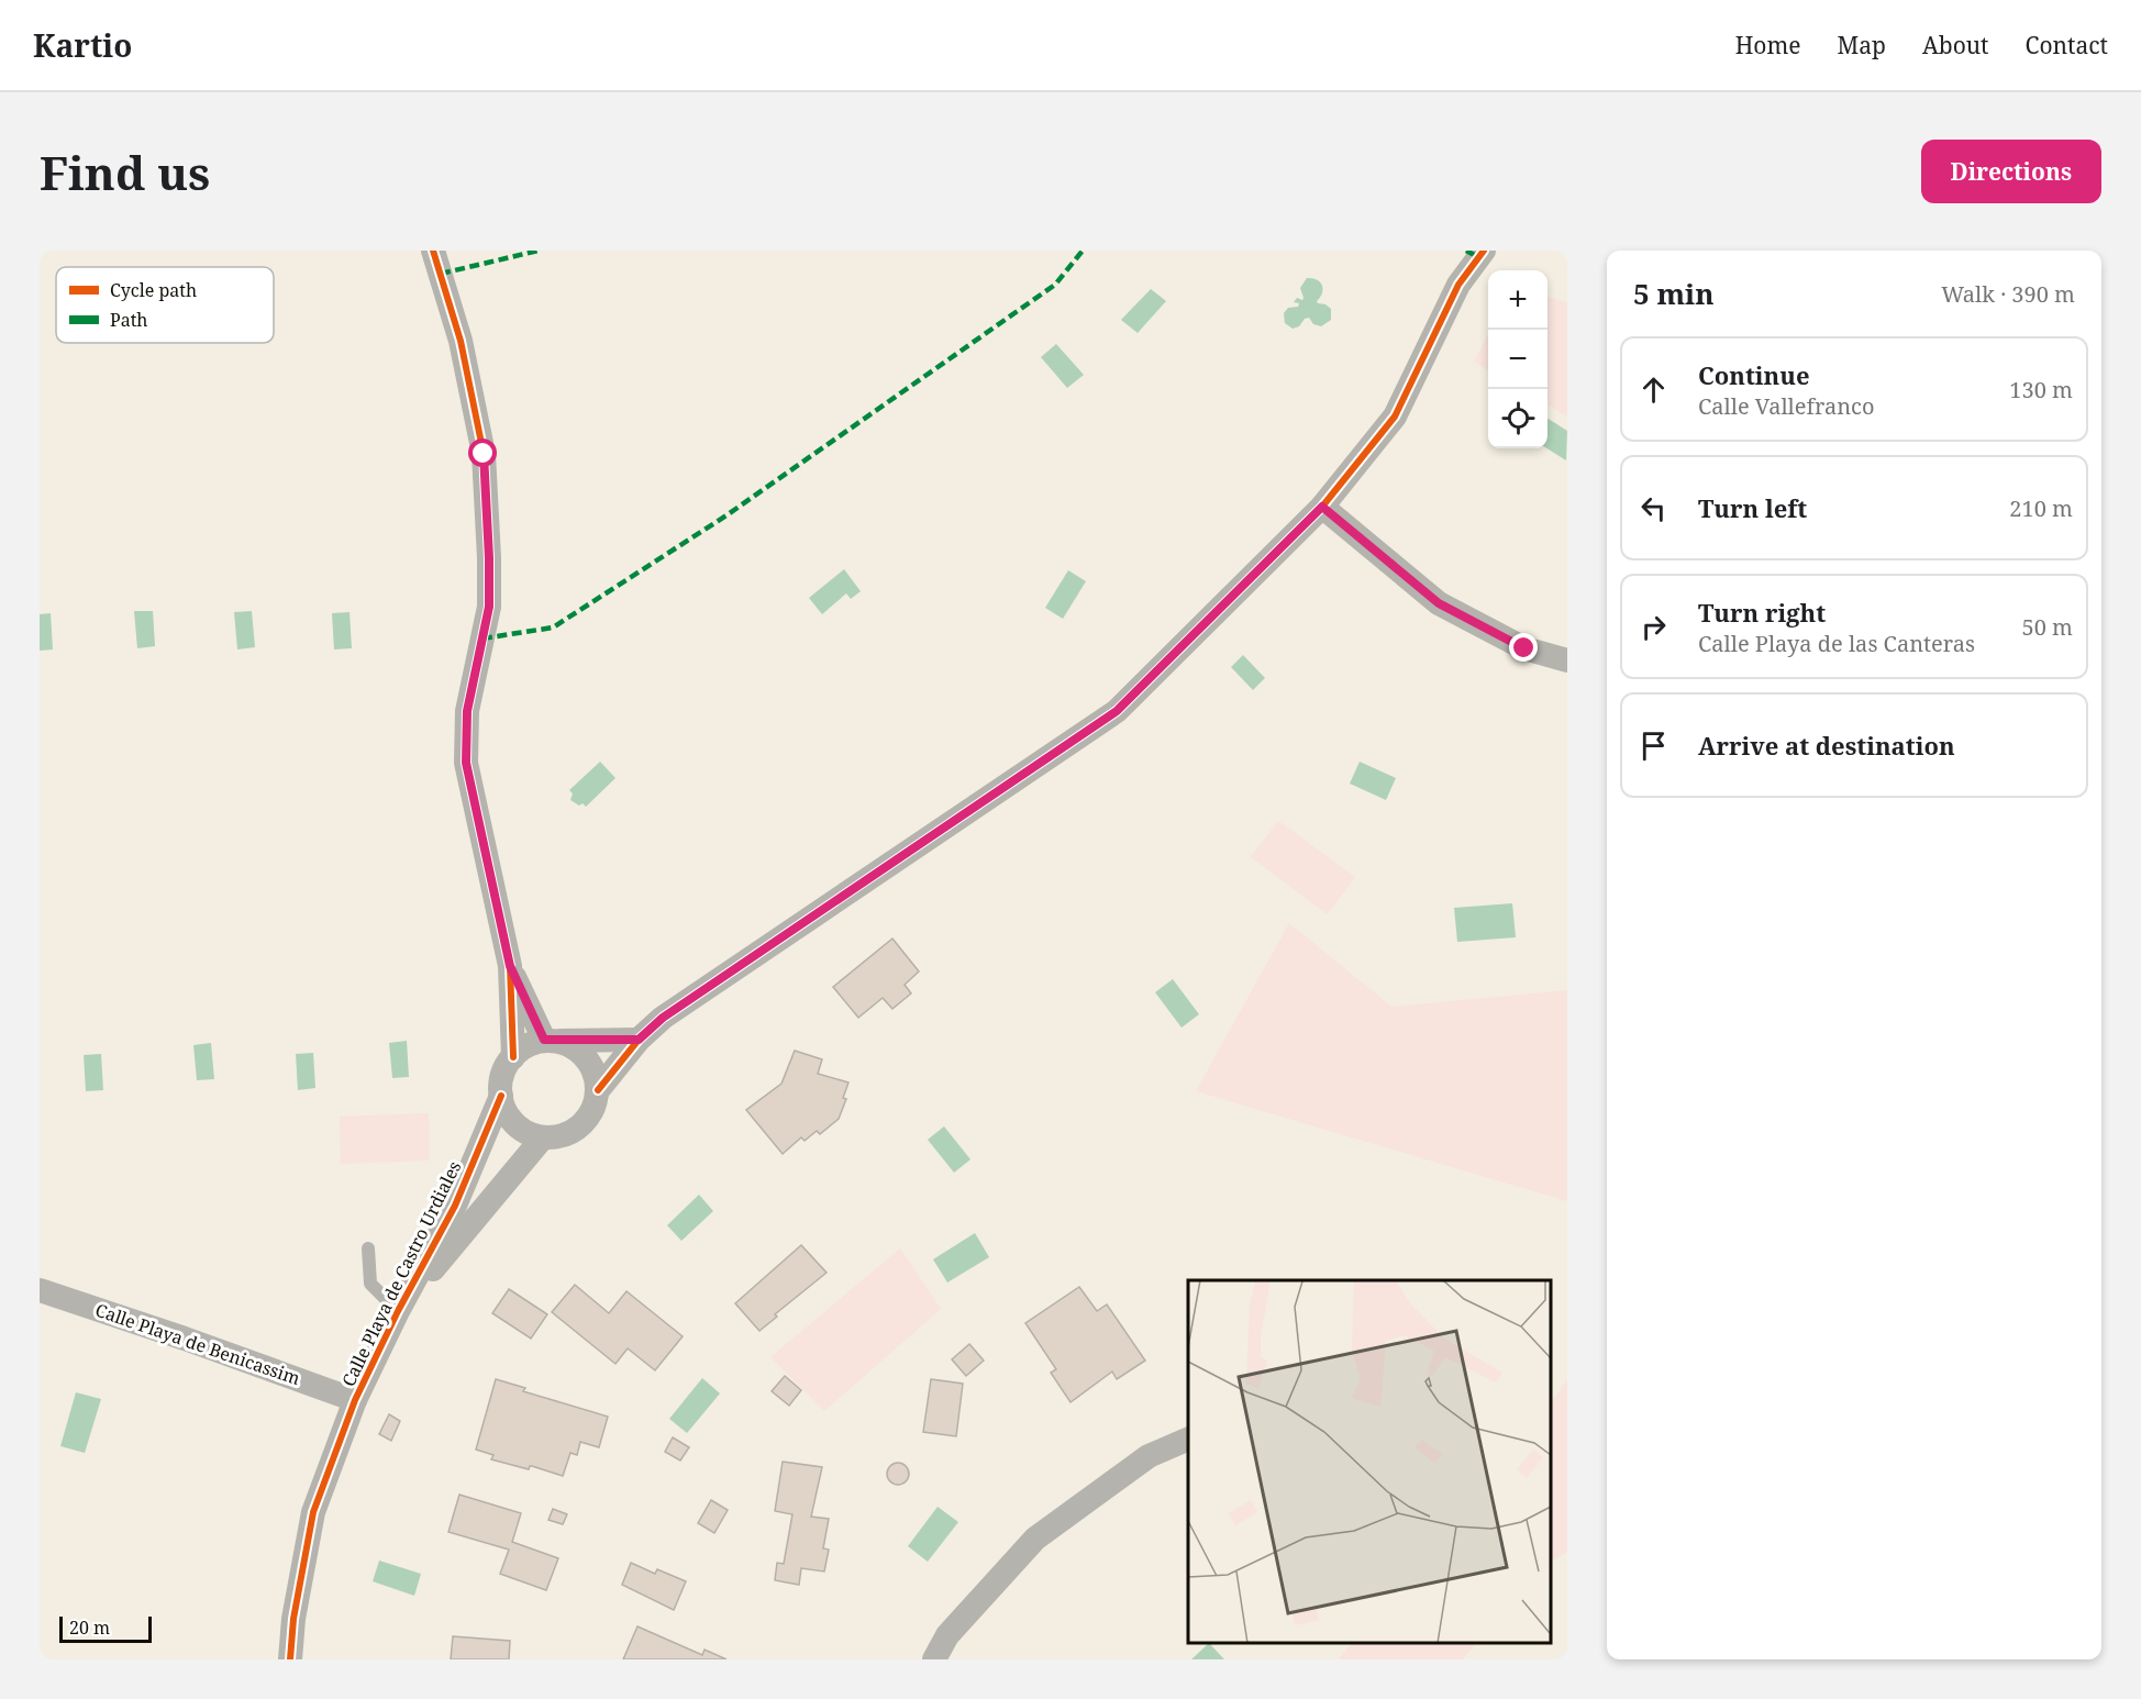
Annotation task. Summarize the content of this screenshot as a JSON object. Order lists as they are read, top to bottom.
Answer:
{
  "streets": {
    "street": ["Calle Playa de Castro Urdiales", "Calle Playa de Benicassim"]
  },
  "crossings": [
    ["Calle Playa de Castro Urdiales", "Calle Playa de Benicassim"]
  ],
  "legend": ["Cycle path", "Path"],
  "scale_bar": "20 m",
  "page": {
    "header": "Kartio",
    "nav": [
      "Home",
      "Map",
      "About",
      "Contact"
    ],
    "buttons": "Directions",
    "title": "Find us",
    "heading": ["5 min", "Walk · 390 m"],
    "map_buttons": ["+", "−"],
    "list": [
      ["Continue", "Calle Vallefranco", "130 m"],
      ["Turn left", "210 m"],
      ["Turn right", "Calle Playa de las Canteras", "50 m"],
      "Arrive at destination"
    ],
    "scale": "20 m"
  }
}
